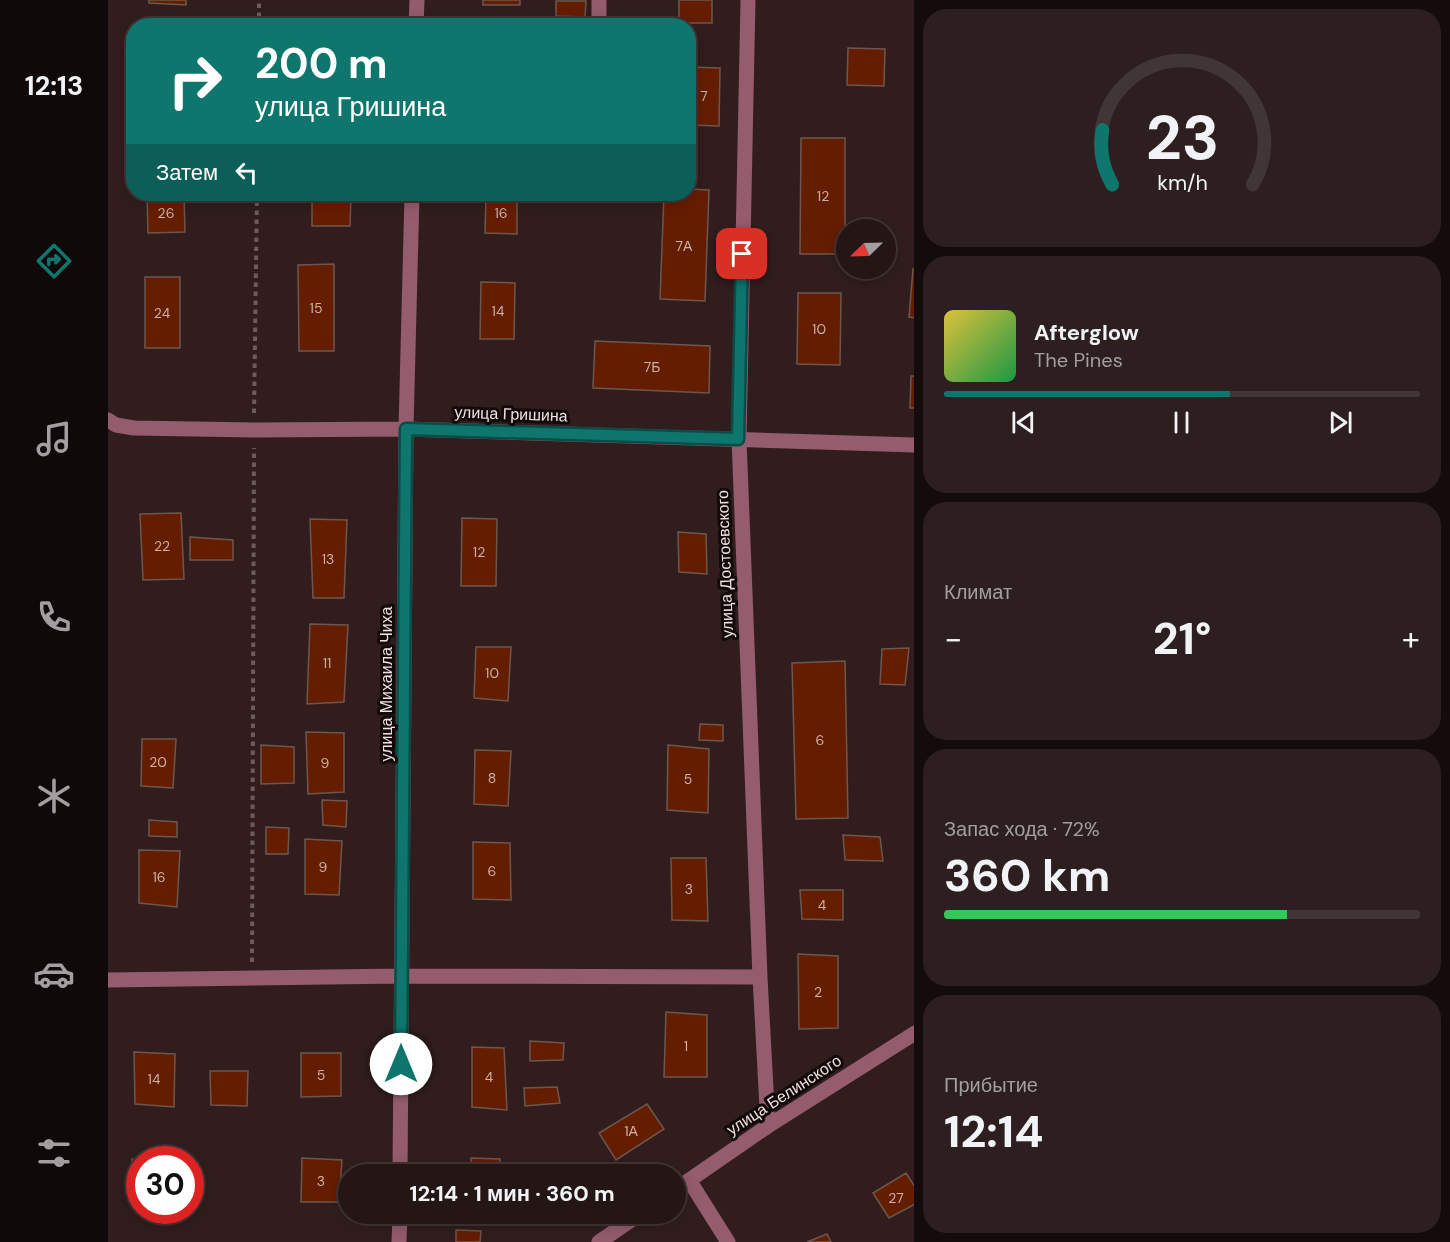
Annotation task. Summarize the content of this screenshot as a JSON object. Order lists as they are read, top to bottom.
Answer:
{
  "streets": {
    "street": [
      "улица Гришина",
      "улица Достоевского",
      "улица Михаила Чиха",
      "улица Белинского"
    ]
  },
  "crossings": [
    ["улица Гришина", "улица Достоевского"],
    ["улица Гришина", "улица Михаила Чиха"],
    ["улица Достоевского", "улица Белинского"]
  ],
  "house_numbers": [
    "7",
    "12",
    "26",
    "16",
    "7А",
    "15",
    "14",
    "24",
    "10",
    "7Б",
    "22",
    "12",
    "13",
    "11",
    "10",
    "6",
    "20",
    "9",
    "8",
    "5",
    "9",
    "6",
    "16",
    "3",
    "4",
    "2",
    "1",
    "5",
    "4",
    "14",
    "1А",
    "3",
    "27"
  ],
  "north": "bottom left",
  "page": {
    "tabs": "12:13",
    "turn": ["200 m", "улица Гришина"],
    "then": "Затем",
    "song": ["Afterglow", "The Pines"],
    "tile": [
      "Климат",
      ["Запас хода · 72%", "360 km"],
      ["Прибытие", "12:14"]
    ],
    "heat": ["−", "21°", "+"],
    "limit": "30",
    "trip": "12:14 · 1 мин · 360 m",
    "gauge": ["23", "km/h"]
  }
}
